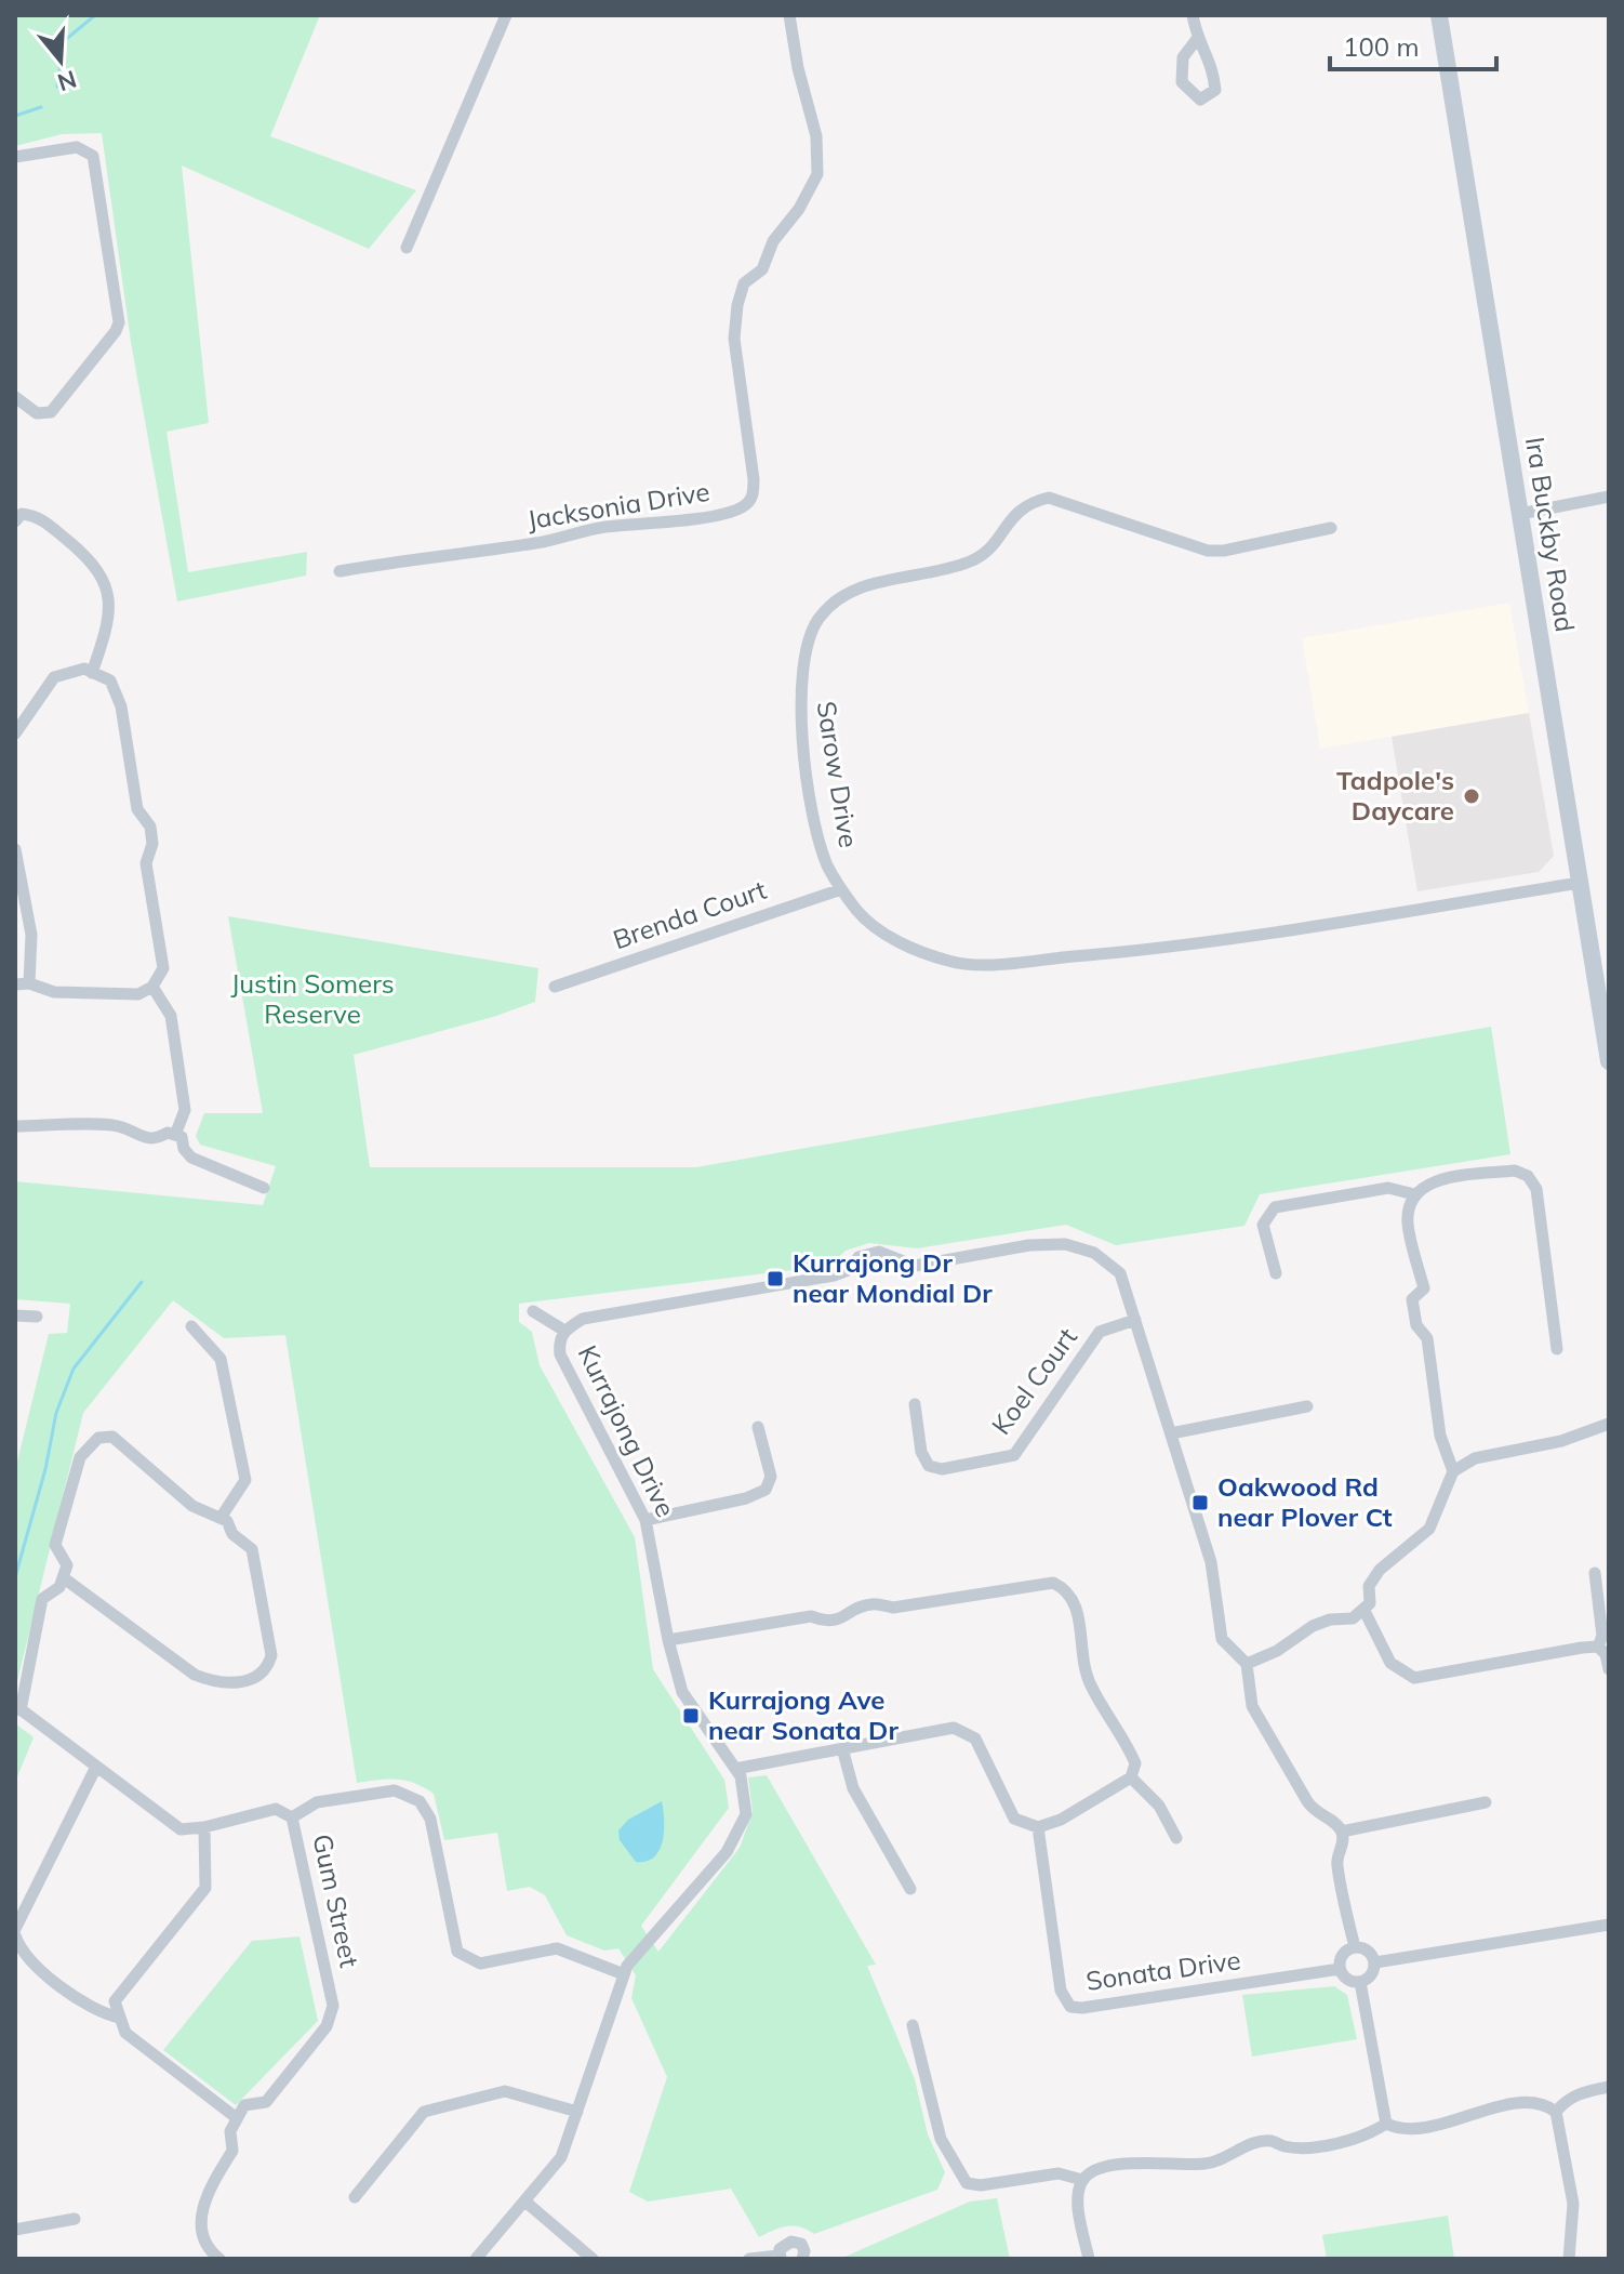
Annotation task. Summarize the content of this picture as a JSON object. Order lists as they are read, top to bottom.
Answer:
{
  "streets": {
    "street": [
      "Jacksonia Drive",
      "Ira Buckby Road",
      "Sarow Drive",
      "Brenda Court",
      "Koel Court",
      "Kurrajong Drive",
      "Gum Street",
      "Sonata Drive"
    ]
  },
  "crossings": [
    ["Ira Buckby Road", "Sarow Drive"],
    ["Sarow Drive", "Brenda Court"],
    ["Koel Court", "Kurrajong Drive"]
  ],
  "parks": ["Justin Somers Reserve"],
  "places": {
    "other": ["Tadpole's Daycare"],
    "transit": ["Kurrajong Dr near Mondial Dr", "Oakwood Rd near Plover Ct", "Kurrajong Ave near Sonata Dr"]
  },
  "scale_bar": "100 m",
  "north": "bottom"
}
